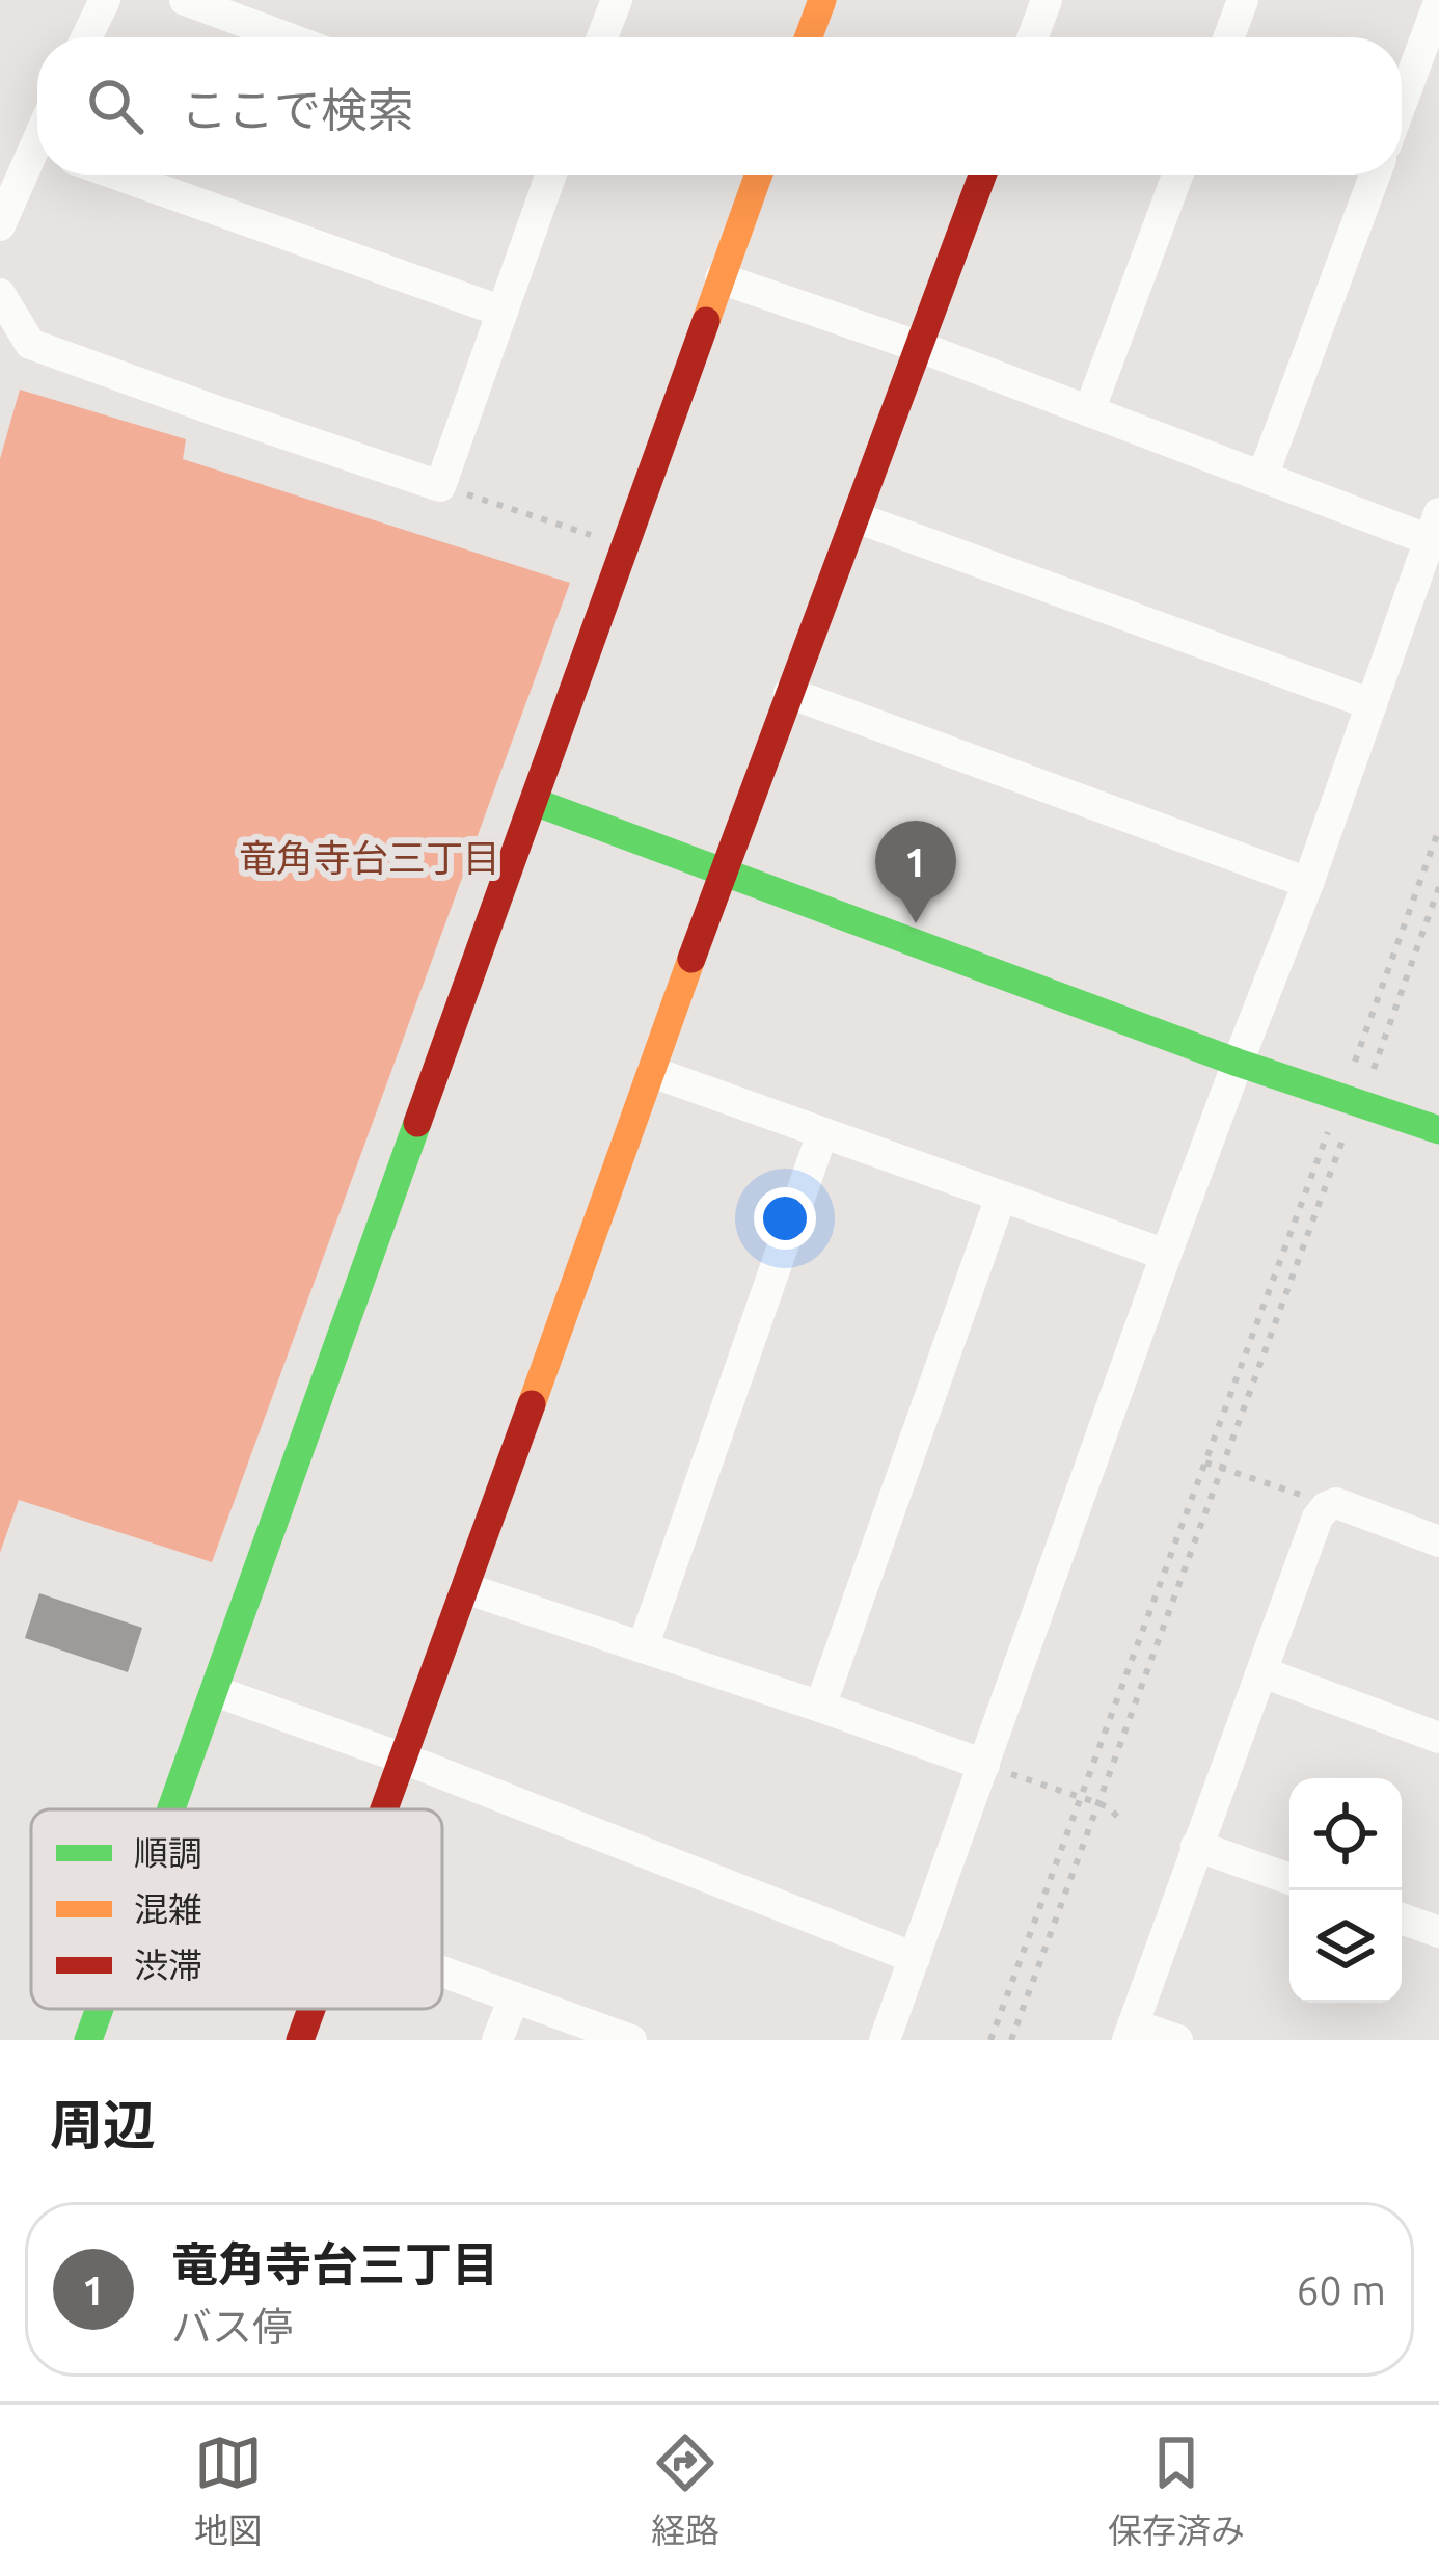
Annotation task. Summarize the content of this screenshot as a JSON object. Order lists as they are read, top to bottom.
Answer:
{
  "districts": ["竜角寺台三丁目"],
  "legend": ["順調", "混雑", "渋滞"],
  "page": {
    "search": "ここで検索",
    "pins": "1",
    "heading": "周辺",
    "list": [
      {
        "mark": "1",
        "name": "竜角寺台三丁目",
        "note": "バス停",
        "value": "60 m"
      }
    ],
    "nav": ["地図", "経路", "保存済み"]
  }
}
